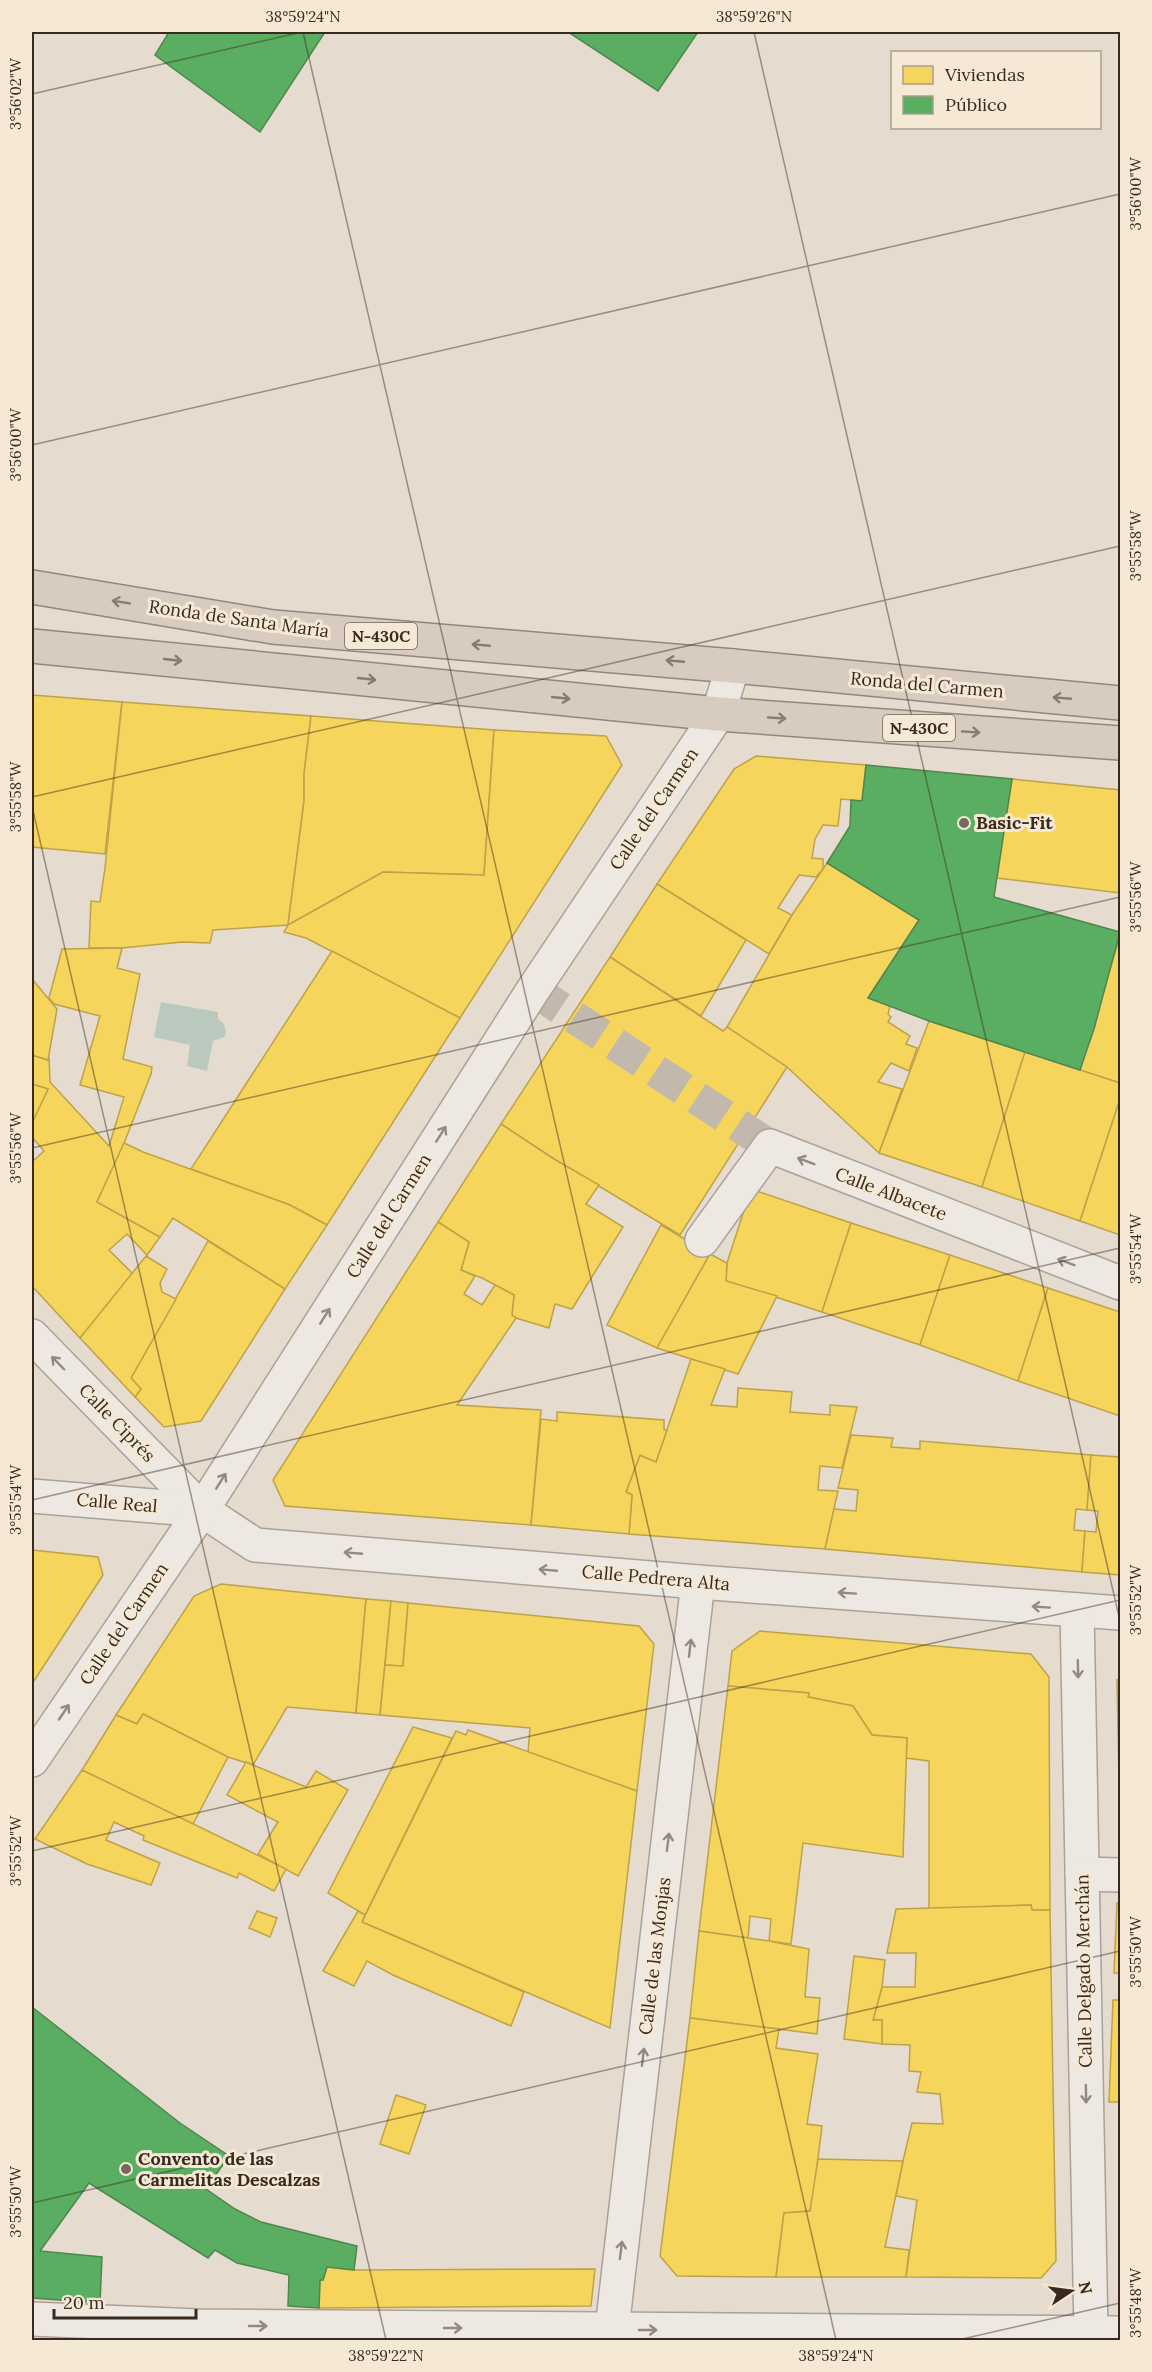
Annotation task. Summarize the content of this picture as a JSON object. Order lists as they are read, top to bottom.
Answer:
{
  "streets": {
    "highway": ["Ronda de Santa María", "N-430C", "Ronda del Carmen"],
    "street": [
      "Calle del Carmen",
      "Calle Albacete",
      "Calle Ciprés",
      "Calle Real",
      "Calle Pedrera Alta",
      "Calle de las Monjas",
      "Calle Delgado Merchán"
    ]
  },
  "crossings": [
    ["Ronda de Santa María", "Ronda del Carmen"],
    ["Ronda de Santa María", "Calle del Carmen"],
    ["N-430C", "Calle del Carmen"],
    ["Ronda del Carmen", "Calle del Carmen"],
    ["Calle del Carmen", "Calle Ciprés"],
    ["Calle del Carmen", "Calle Real"],
    ["Calle del Carmen", "Calle Pedrera Alta"],
    ["Calle Ciprés", "Calle Real"],
    ["Calle Ciprés", "Calle Pedrera Alta"],
    ["Calle Real", "Calle Pedrera Alta"],
    ["Calle Pedrera Alta", "Calle de las Monjas"],
    ["Calle Pedrera Alta", "Calle Delgado Merchán"]
  ],
  "one_way": [
    "Calle del Carmen",
    "Calle Albacete",
    "Calle Ciprés",
    "Calle Pedrera Alta",
    "Calle de las Monjas",
    "Calle Delgado Merchán"
  ],
  "places": ["Basic-Fit", "Convento de las Carmelitas Descalzas"],
  "legend": ["Viviendas", "Público"],
  "scale_bar": "20 m",
  "north": "right",
  "coordinates": [
    "38°59'24\"N",
    "38°59'26\"N",
    "3°56'02\"W",
    "3°56'00\"W",
    "3°55'58\"W",
    "3°55'56\"W",
    "3°55'54\"W",
    "3°55'52\"W",
    "3°55'50\"W",
    "3°55'48\"W",
    "38°59'22\"N"
  ]
}
